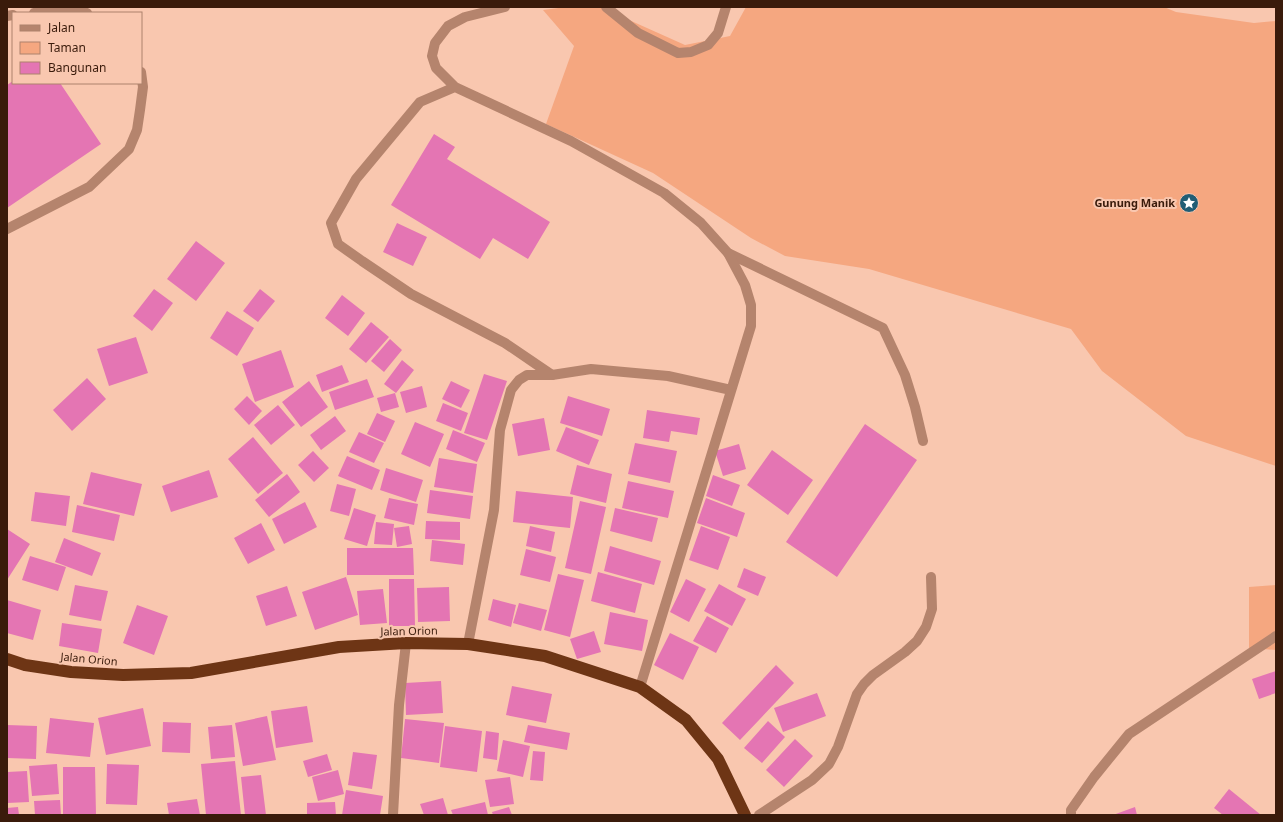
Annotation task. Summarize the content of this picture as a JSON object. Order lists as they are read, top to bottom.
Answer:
{
  "streets": {
    "highway": ["Jalan Orion"]
  },
  "places": {
    "place": ["Gunung Manik"]
  },
  "legend": ["Jalan", "Taman", "Bangunan"]
}
